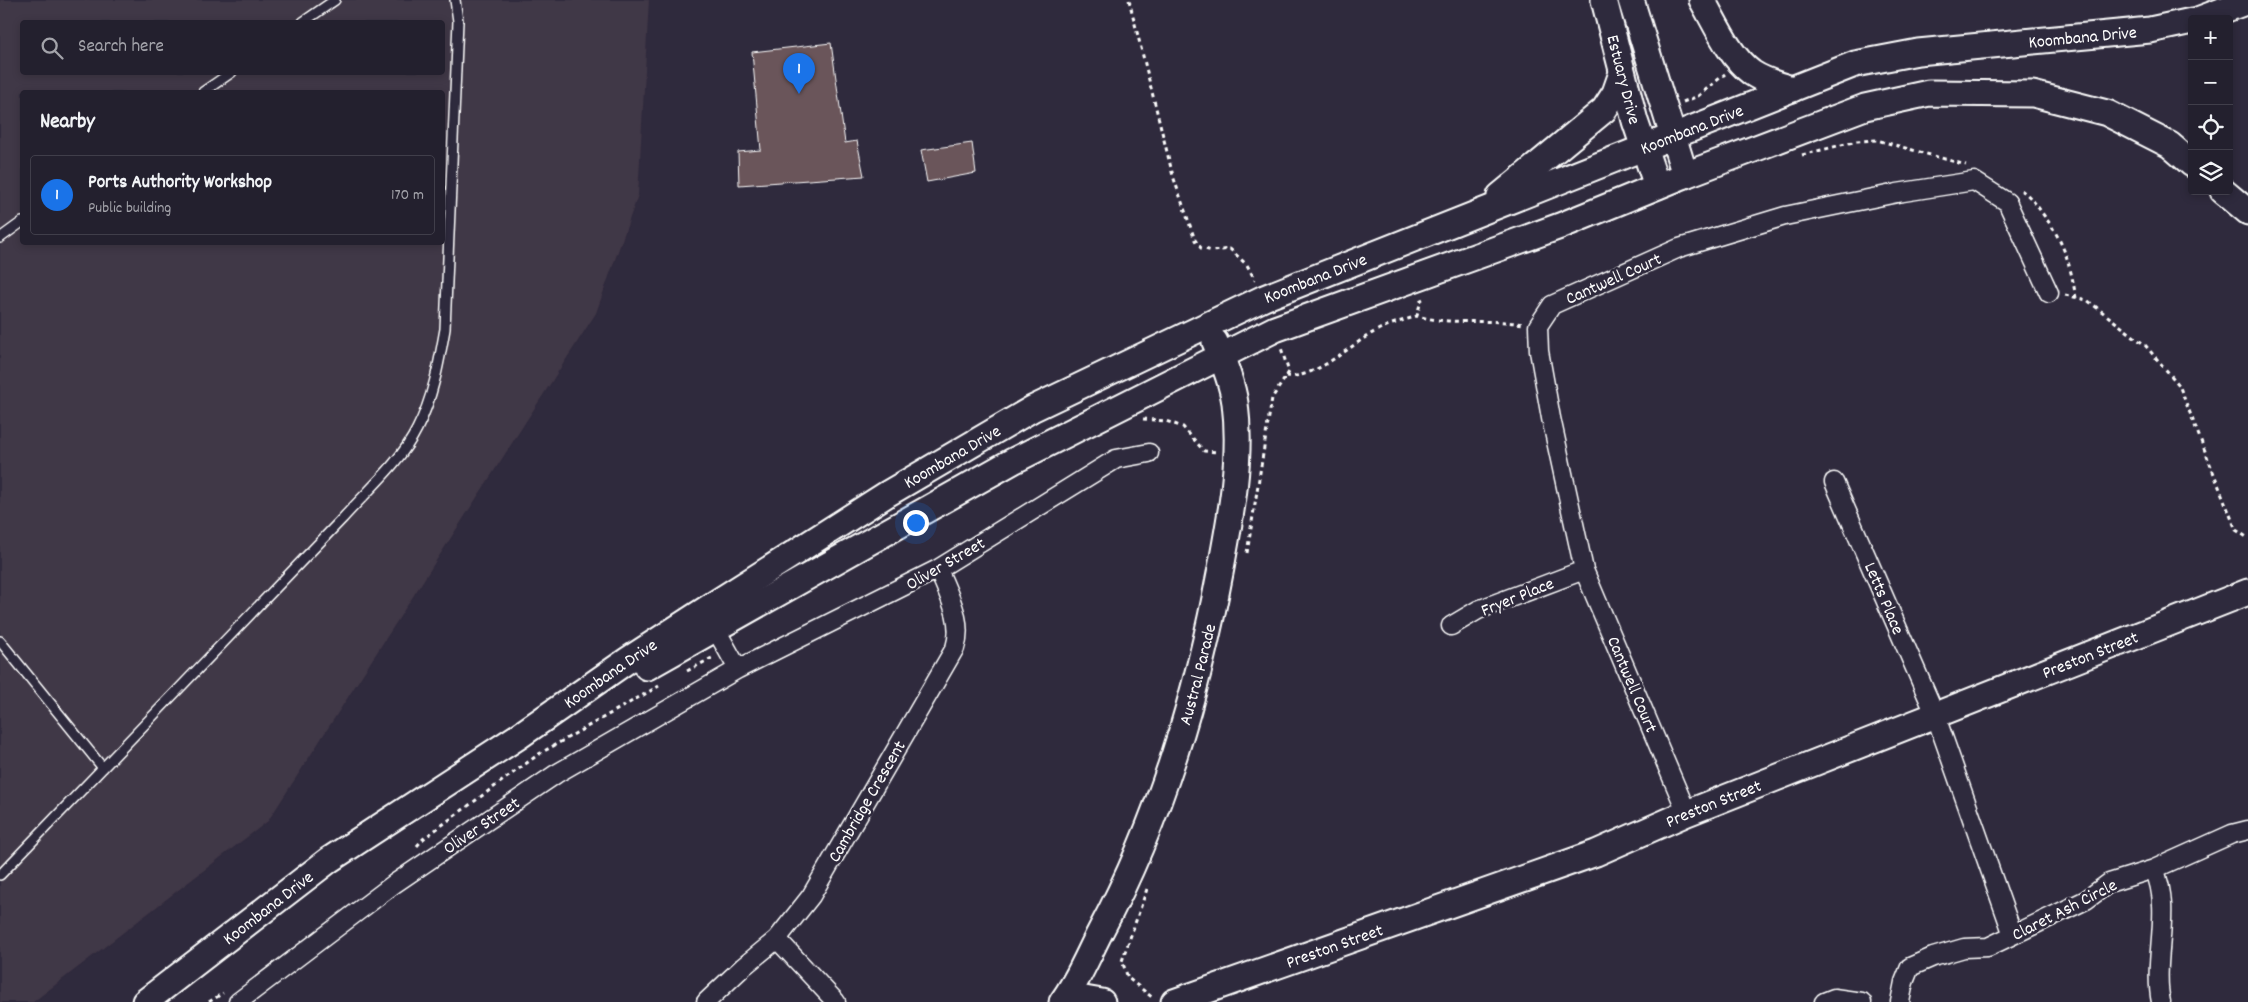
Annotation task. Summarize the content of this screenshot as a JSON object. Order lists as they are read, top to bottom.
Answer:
{
  "streets": {
    "main road": [
      "Koombana Drive",
      "Estuary Drive",
      "Preston Street",
      "Austral Parade"
    ],
    "street": [
      "Cantwell Court",
      "Oliver Street",
      "Fryer Place",
      "Letts Place",
      "Cambridge Crescent",
      "Claret Ash Circle"
    ]
  },
  "crossings": [
    ["Koombana Drive", "Estuary Drive"],
    ["Koombana Drive", "Austral Parade"],
    ["Cantwell Court", "Fryer Place"],
    ["Cantwell Court", "Preston Street"],
    ["Oliver Street", "Cambridge Crescent"],
    ["Letts Place", "Preston Street"],
    ["Letts Place", "Claret Ash Circle"]
  ],
  "page": {
    "map_buttons": ["+", "−"],
    "search": "Search here",
    "pins": "1",
    "heading": "Nearby",
    "list": [
      {
        "mark": "1",
        "name": "Ports Authority Workshop",
        "note": "Public building",
        "value": "170 m"
      }
    ]
  }
}
